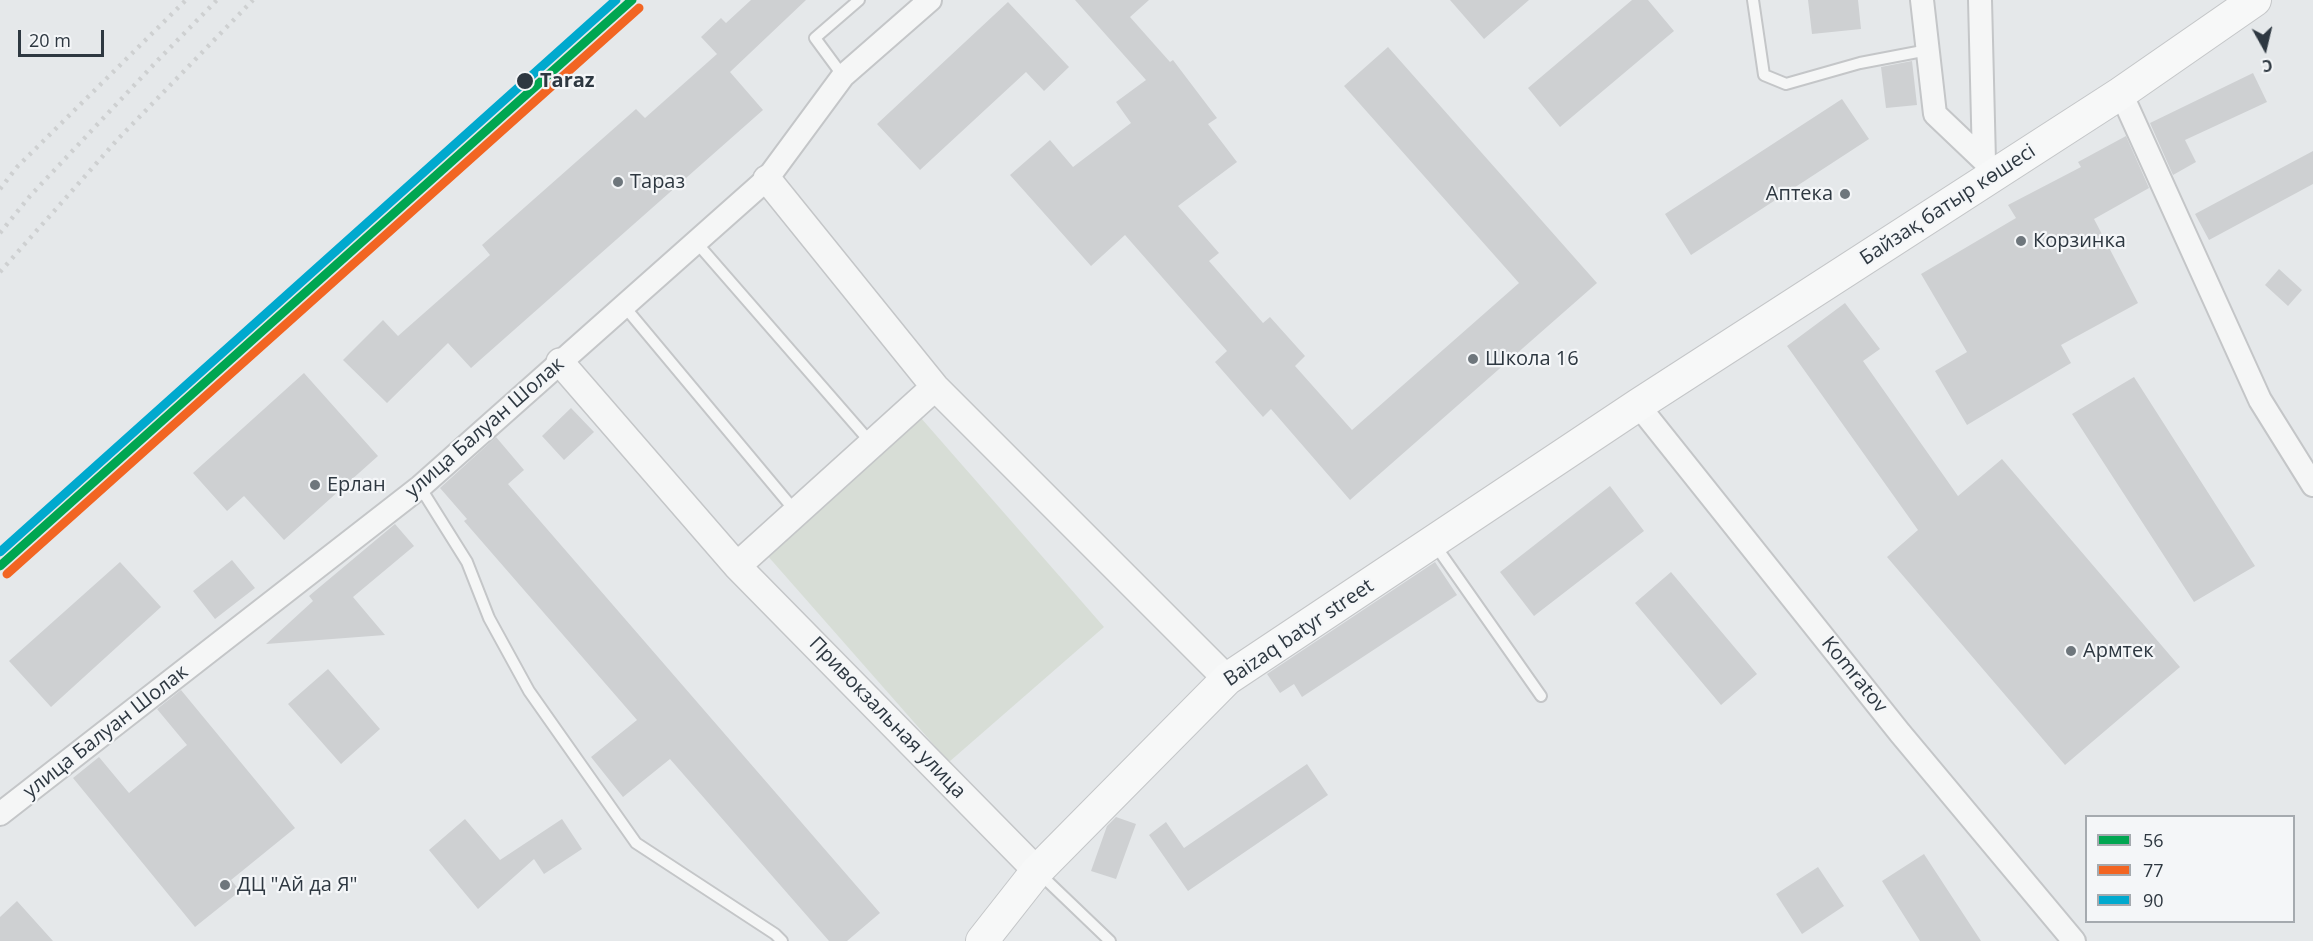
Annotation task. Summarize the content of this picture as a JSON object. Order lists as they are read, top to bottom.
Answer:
{
  "streets": {
    "main road": ["Байзақ батыр көшесі", "Baizaq batyr street"],
    "street": ["улица Балуан Шолак", "Komratov", "Привокзальная улица"]
  },
  "crossings": [
    ["Байзақ батыр көшесі", "Baizaq batyr street"],
    ["Байзақ батыр көшесі", "Komratov"],
    ["улица Балуан Шолак", "Привокзальная улица"],
    ["Baizaq batyr street", "Komratov"],
    ["Baizaq batyr street", "Привокзальная улица"]
  ],
  "places": [
    "Taraz",
    "Тараз",
    "Аптека",
    "Корзинка",
    "Школа 16",
    "Ерлан",
    "Армтек",
    "ДЦ \"Ай да Я\""
  ],
  "lines": ["transit line 56", "transit line 90", "transit line 77"],
  "legend": ["56", "77", "90"],
  "scale_bar": "20 m",
  "north": "bottom"
}
